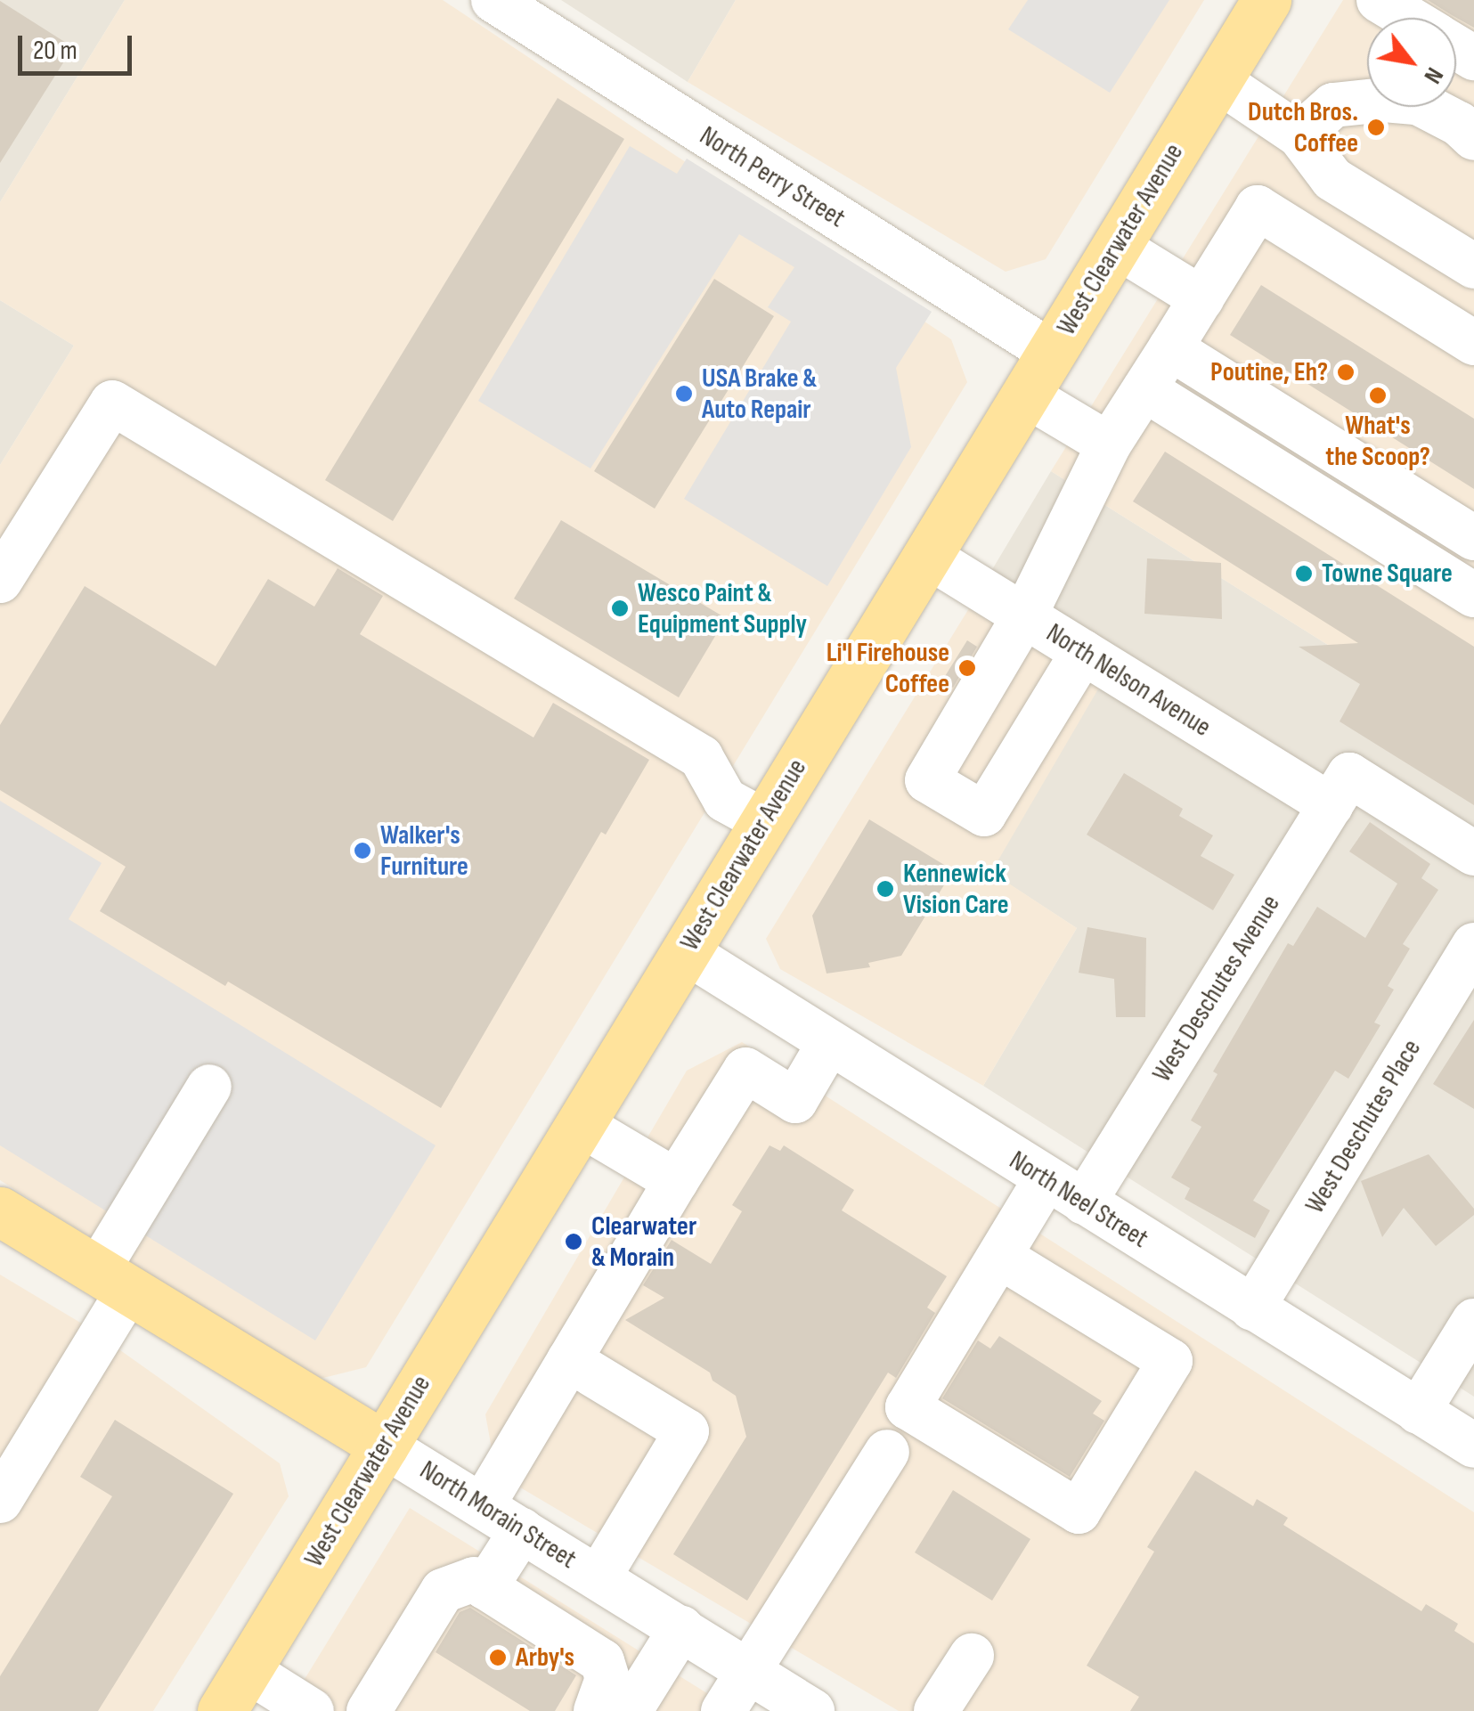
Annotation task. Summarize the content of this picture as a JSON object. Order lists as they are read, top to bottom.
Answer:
{
  "streets": {
    "main road": ["West Clearwater Avenue", "North Morain Street"],
    "street": [
      "North Perry Street",
      "North Nelson Avenue",
      "West Deschutes Avenue",
      "West Deschutes Place",
      "North Neel Street"
    ]
  },
  "crossings": [
    ["North Perry Street", "West Clearwater Avenue"],
    ["West Clearwater Avenue", "North Nelson Avenue"],
    ["West Clearwater Avenue", "North Neel Street"],
    ["West Clearwater Avenue", "North Morain Street"],
    ["North Nelson Avenue", "West Deschutes Avenue"],
    ["West Deschutes Avenue", "North Neel Street"],
    ["West Deschutes Place", "North Neel Street"]
  ],
  "places": [
    "Dutch Bros. Coffee",
    "Poutine, Eh?",
    "USA Brake & Auto Repair",
    "What's the Scoop?",
    "Towne Square",
    "Wesco Paint & Equipment Supply",
    "Li'l Firehouse Coffee",
    "Walker's Furniture",
    "Kennewick Vision Care",
    "Clearwater & Morain",
    "Arby's"
  ],
  "scale_bar": "20 m",
  "north": "bottom right"
}
